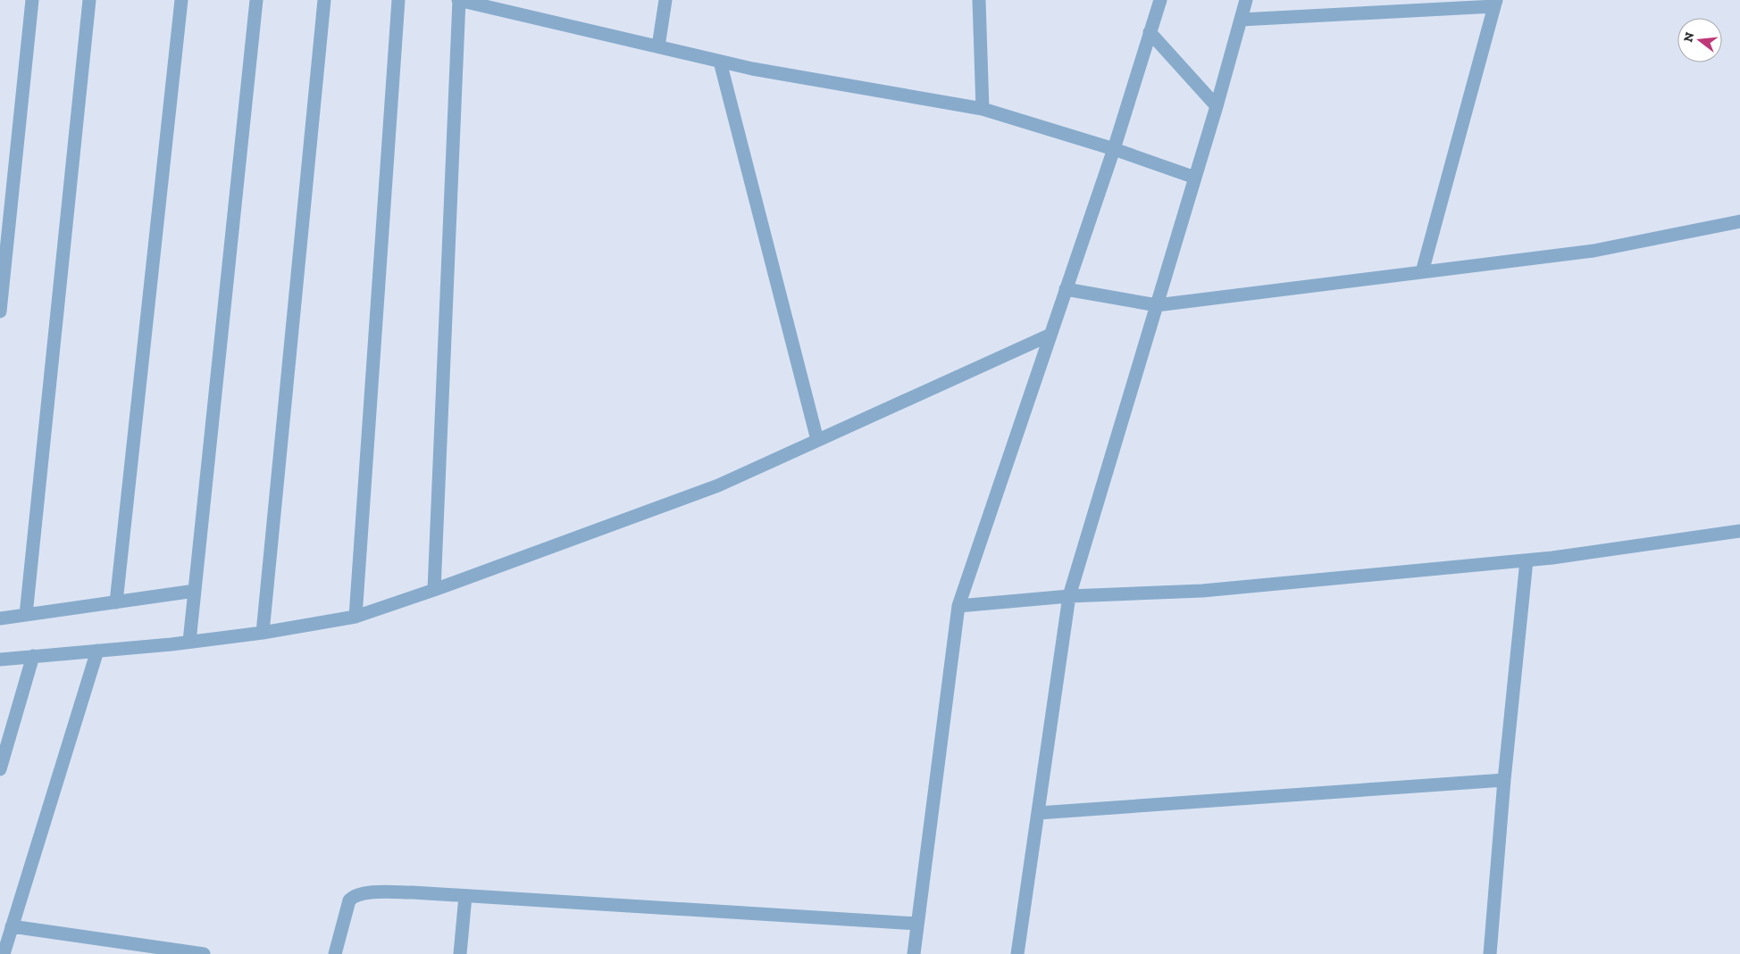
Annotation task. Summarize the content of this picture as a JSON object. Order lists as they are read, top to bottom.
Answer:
{
  "north": "left"
}
